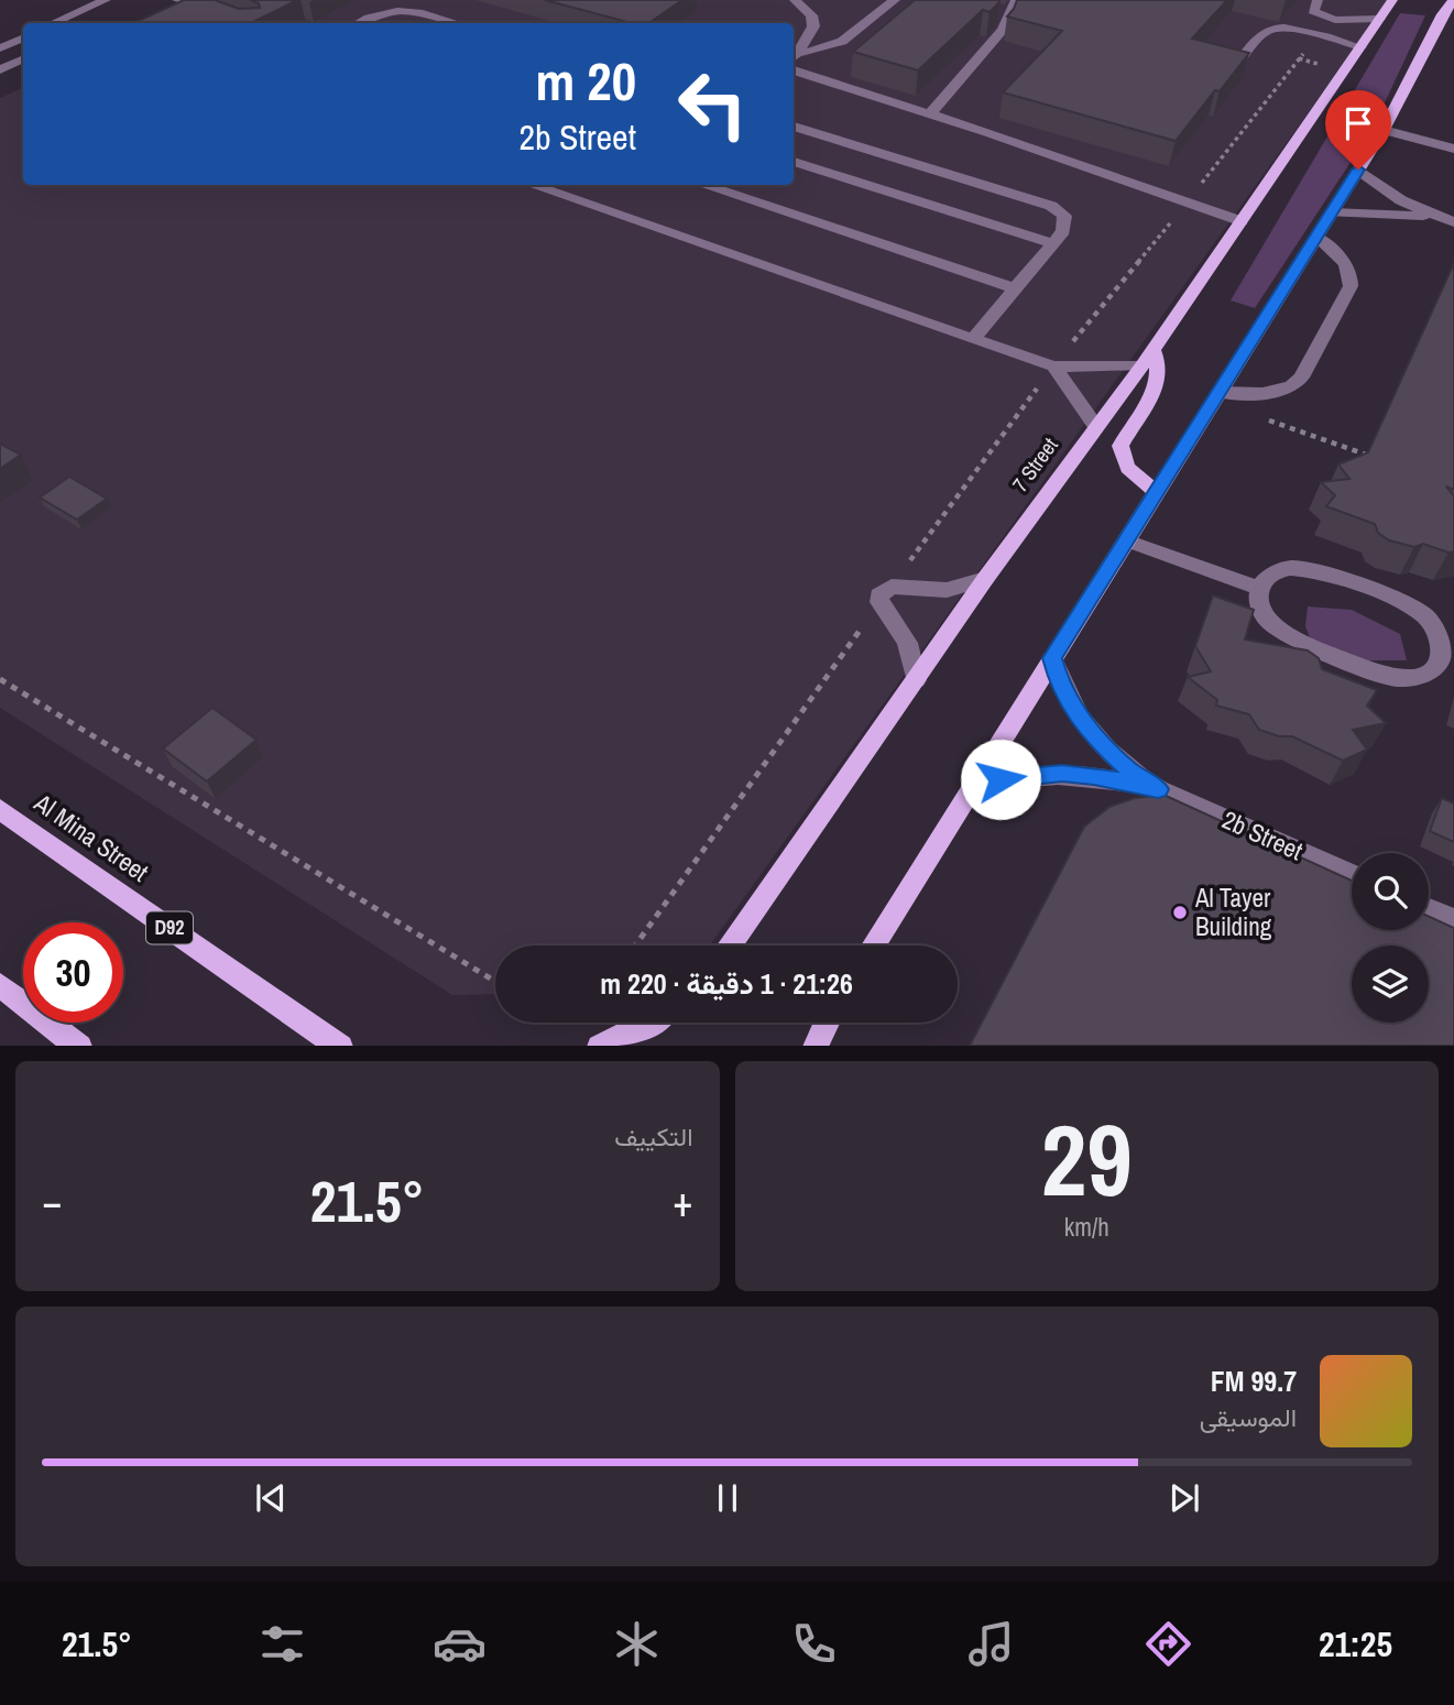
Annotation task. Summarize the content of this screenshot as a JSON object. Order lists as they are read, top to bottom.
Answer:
{
  "streets": {
    "main road": ["7 Street", "Al Mina Street", "D92"],
    "street": ["2b Street"]
  },
  "places": ["Al Tayer Building"],
  "page": {
    "turn": ["20 m", "2b Street"],
    "limit": "30",
    "trip": "21:26 · 1 دقيقة · 220 m",
    "tile": [
      ["29", "km/h"],
      "التكييف"
    ],
    "heat": ["−", "21.5°", "+"],
    "song": ["99.7 FM", "الموسيقى"],
    "tabs": ["21:25", "21.5°"]
  }
}
